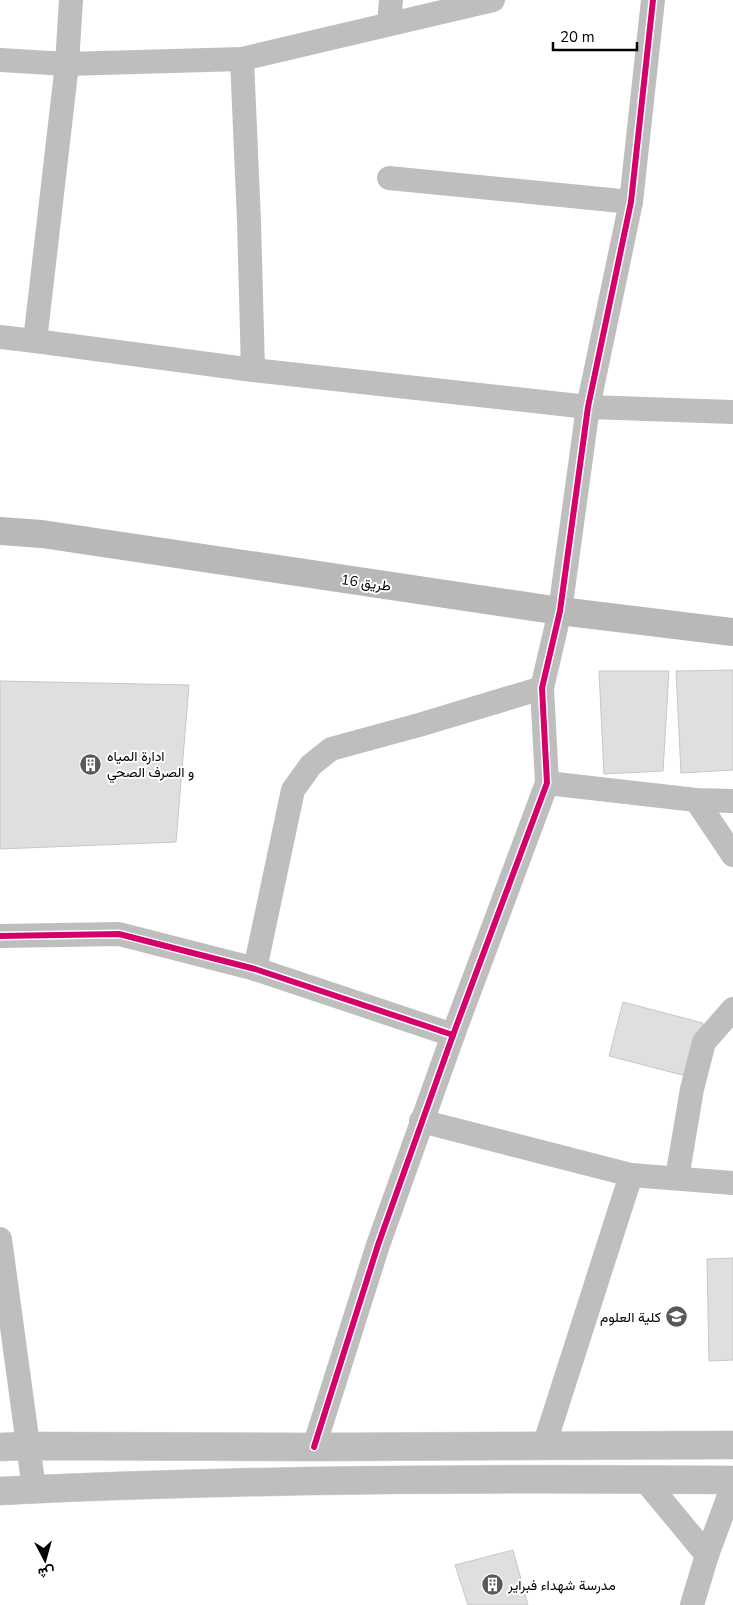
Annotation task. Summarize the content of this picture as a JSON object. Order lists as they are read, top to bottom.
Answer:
{
  "streets": {
    "street": ["طريق 16"]
  },
  "places": {
    "building": ["ادارة المياه و الصرف الصحي", "مدرسة شهداء فبراير"],
    "school or university": ["كلية العلوم"]
  },
  "scale_bar": "20 m",
  "north": "bottom"
}
